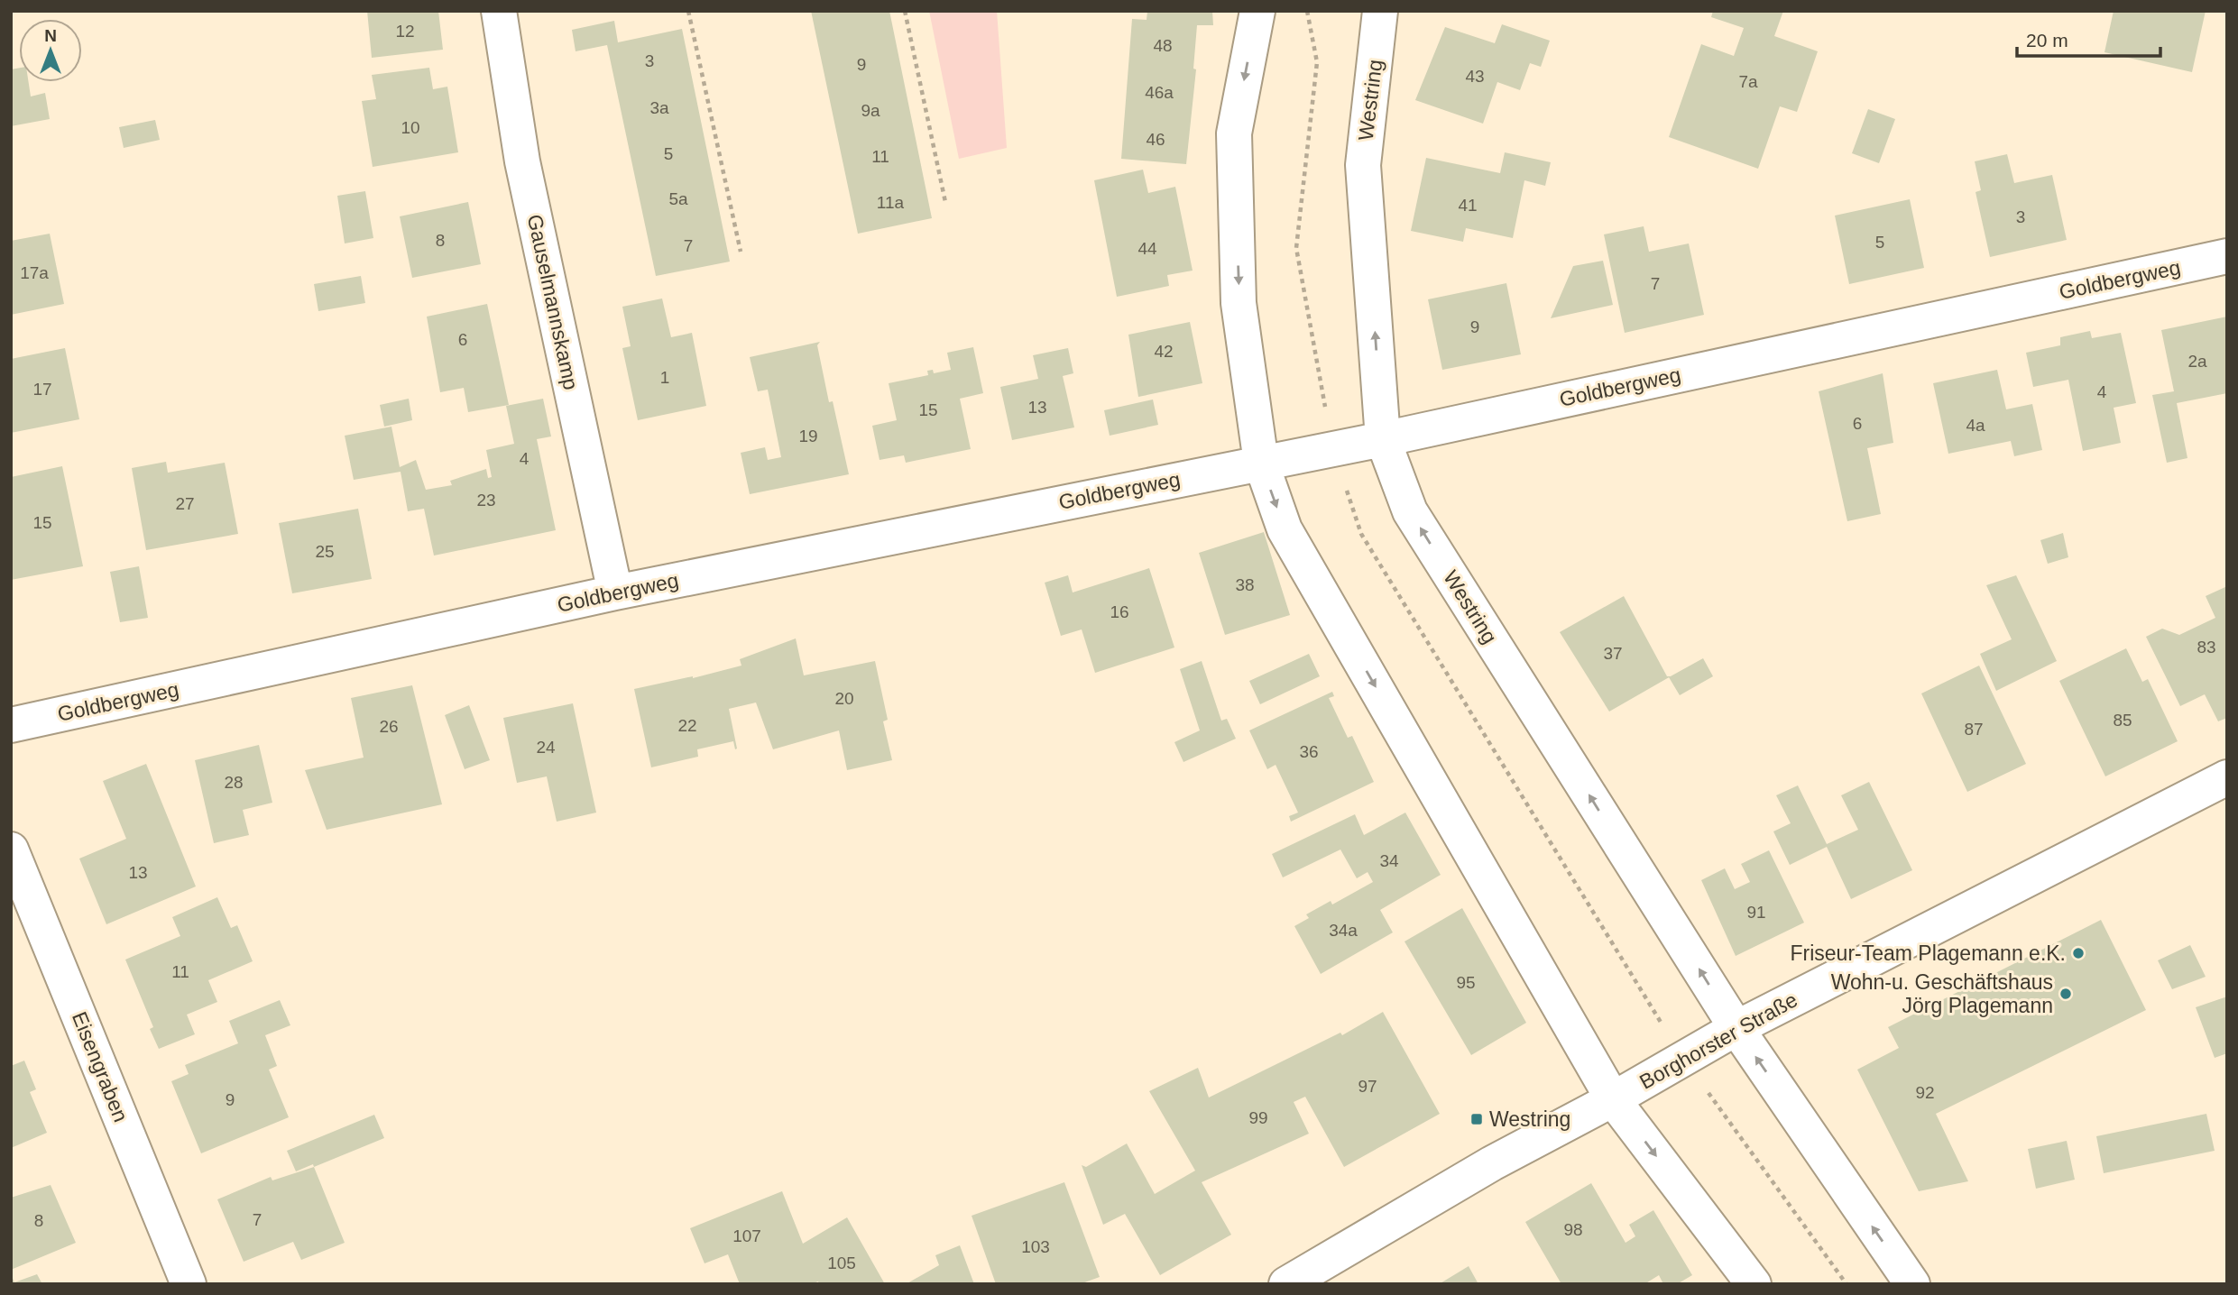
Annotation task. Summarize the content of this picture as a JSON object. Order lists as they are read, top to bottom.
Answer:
{
  "streets": {
    "street": [
      "Westring",
      "Goldbergweg",
      "Gauselmannskamp",
      "Borghorster Straße",
      "Eisengraben"
    ]
  },
  "crossings": [
    ["Westring", "Goldbergweg"],
    ["Westring", "Borghorster Straße"],
    ["Goldbergweg", "Gauselmannskamp"]
  ],
  "places": {
    "other": ["Friseur-Team Plagemann e.K.", "Wohn-u. Geschäftshaus Jörg Plagemann"],
    "transit": ["Westring"]
  },
  "house_numbers": [
    "12",
    "48",
    "3",
    "9",
    "43",
    "7a",
    "46a",
    "3a",
    "9a",
    "10",
    "46",
    "5",
    "11",
    "5a",
    "11a",
    "41",
    "3",
    "8",
    "5",
    "7",
    "44",
    "17a",
    "7",
    "9",
    "6",
    "42",
    "2a",
    "1",
    "17",
    "4",
    "13",
    "15",
    "6",
    "4a",
    "19",
    "4",
    "23",
    "27",
    "15",
    "25",
    "38",
    "16",
    "83",
    "37",
    "20",
    "85",
    "22",
    "26",
    "87",
    "24",
    "36",
    "28",
    "34",
    "13",
    "91",
    "34a",
    "11",
    "95",
    "97",
    "92",
    "9",
    "99",
    "7",
    "8",
    "98",
    "107",
    "103",
    "105"
  ],
  "scale_bar": "20 m",
  "north": "top"
}
